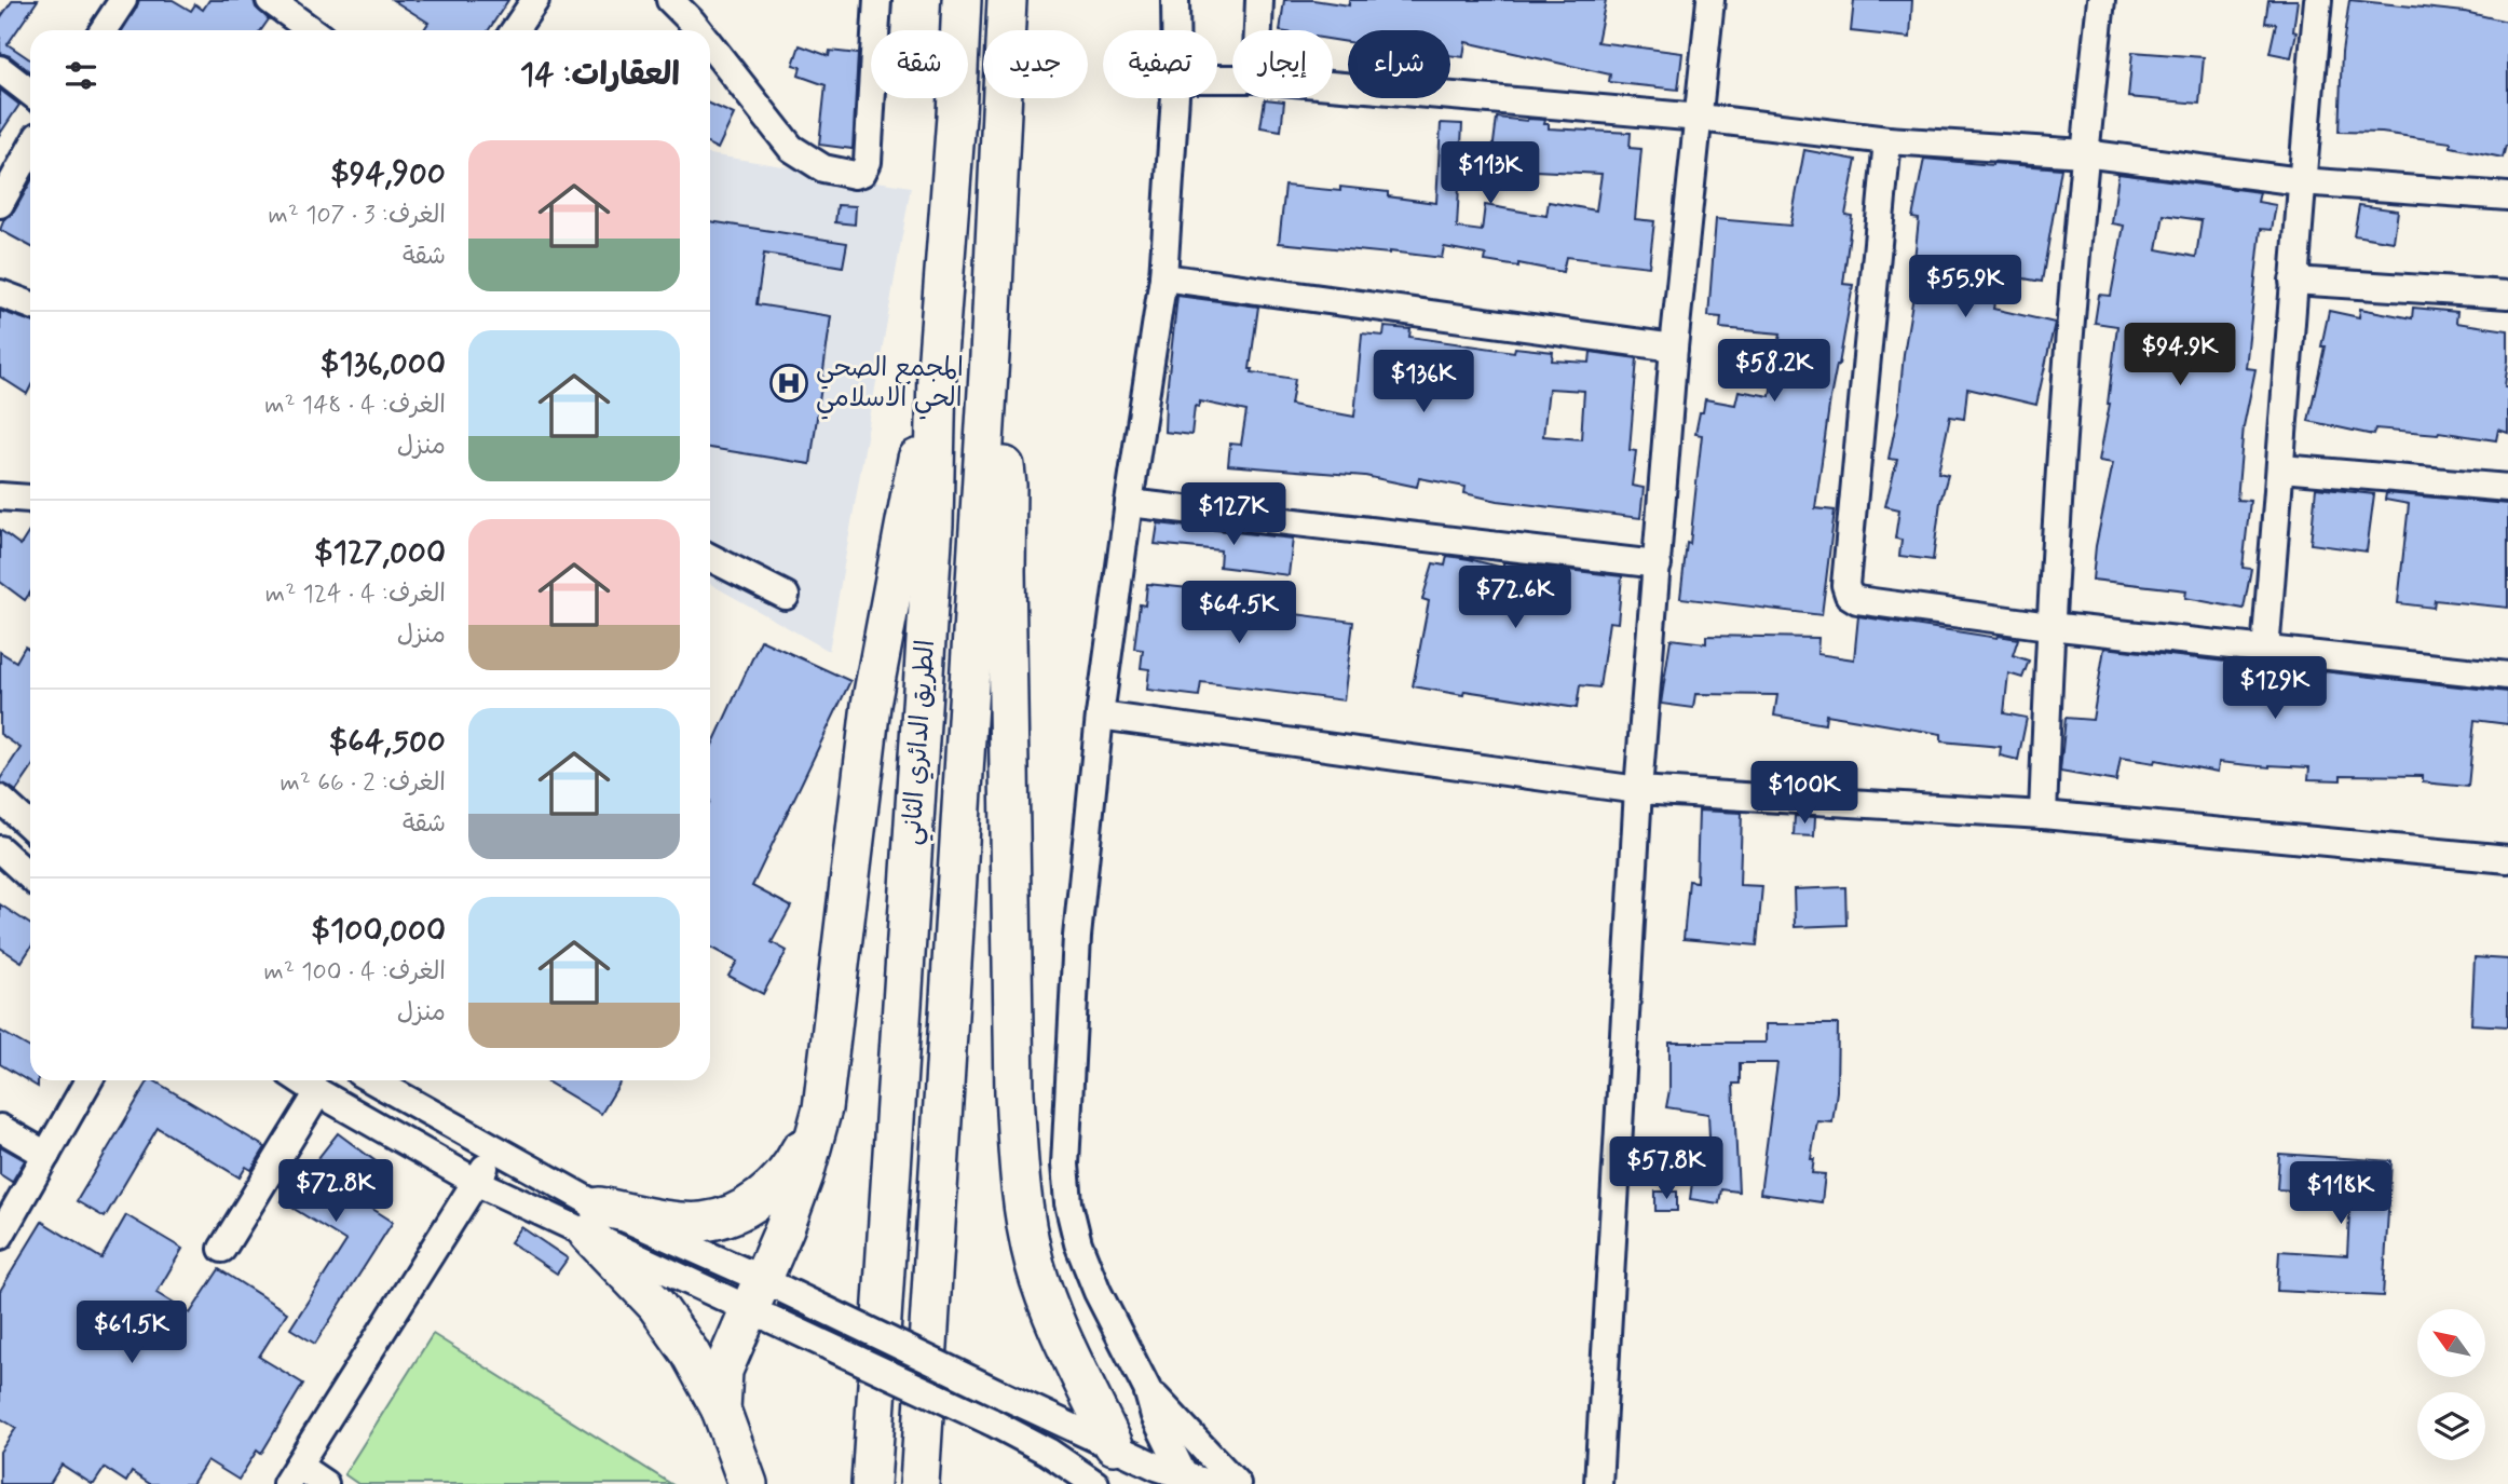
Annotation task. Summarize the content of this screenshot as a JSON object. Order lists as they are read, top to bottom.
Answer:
{
  "streets": {
    "highway": ["الطريق الدائري الثاني"]
  },
  "places": {
    "hospital": ["المجمع الصحي الحي الاسلامي"]
  },
  "north": "top left",
  "page": {
    "chip": [
      "شراء",
      "إيجار",
      "تصفية",
      "جديد",
      "شقة"
    ],
    "heading": "العقارات: 14",
    "list": [
      {
        "name": "$94,900",
        "note": "الغرف: 3 · 107 m² · شقة"
      },
      {
        "name": "$136,000",
        "note": "الغرف: 4 · 148 m² · منزل"
      },
      {
        "name": "$127,000",
        "note": "الغرف: 4 · 124 m² · منزل"
      },
      {
        "name": "$64,500",
        "note": "الغرف: 2 · 66 m² · شقة"
      },
      {
        "name": "$100,000",
        "note": "الغرف: 4 · 100 m² · منزل"
      }
    ],
    "price": [
      "$113K",
      "$55.9K",
      "$94.9K",
      "$58.2K",
      "$136K",
      "$127K",
      "$72.6K",
      "$64.5K",
      "$129K",
      "$100K",
      "$57.8K",
      "$72.8K",
      "$118K",
      "$61.5K"
    ]
  }
}
